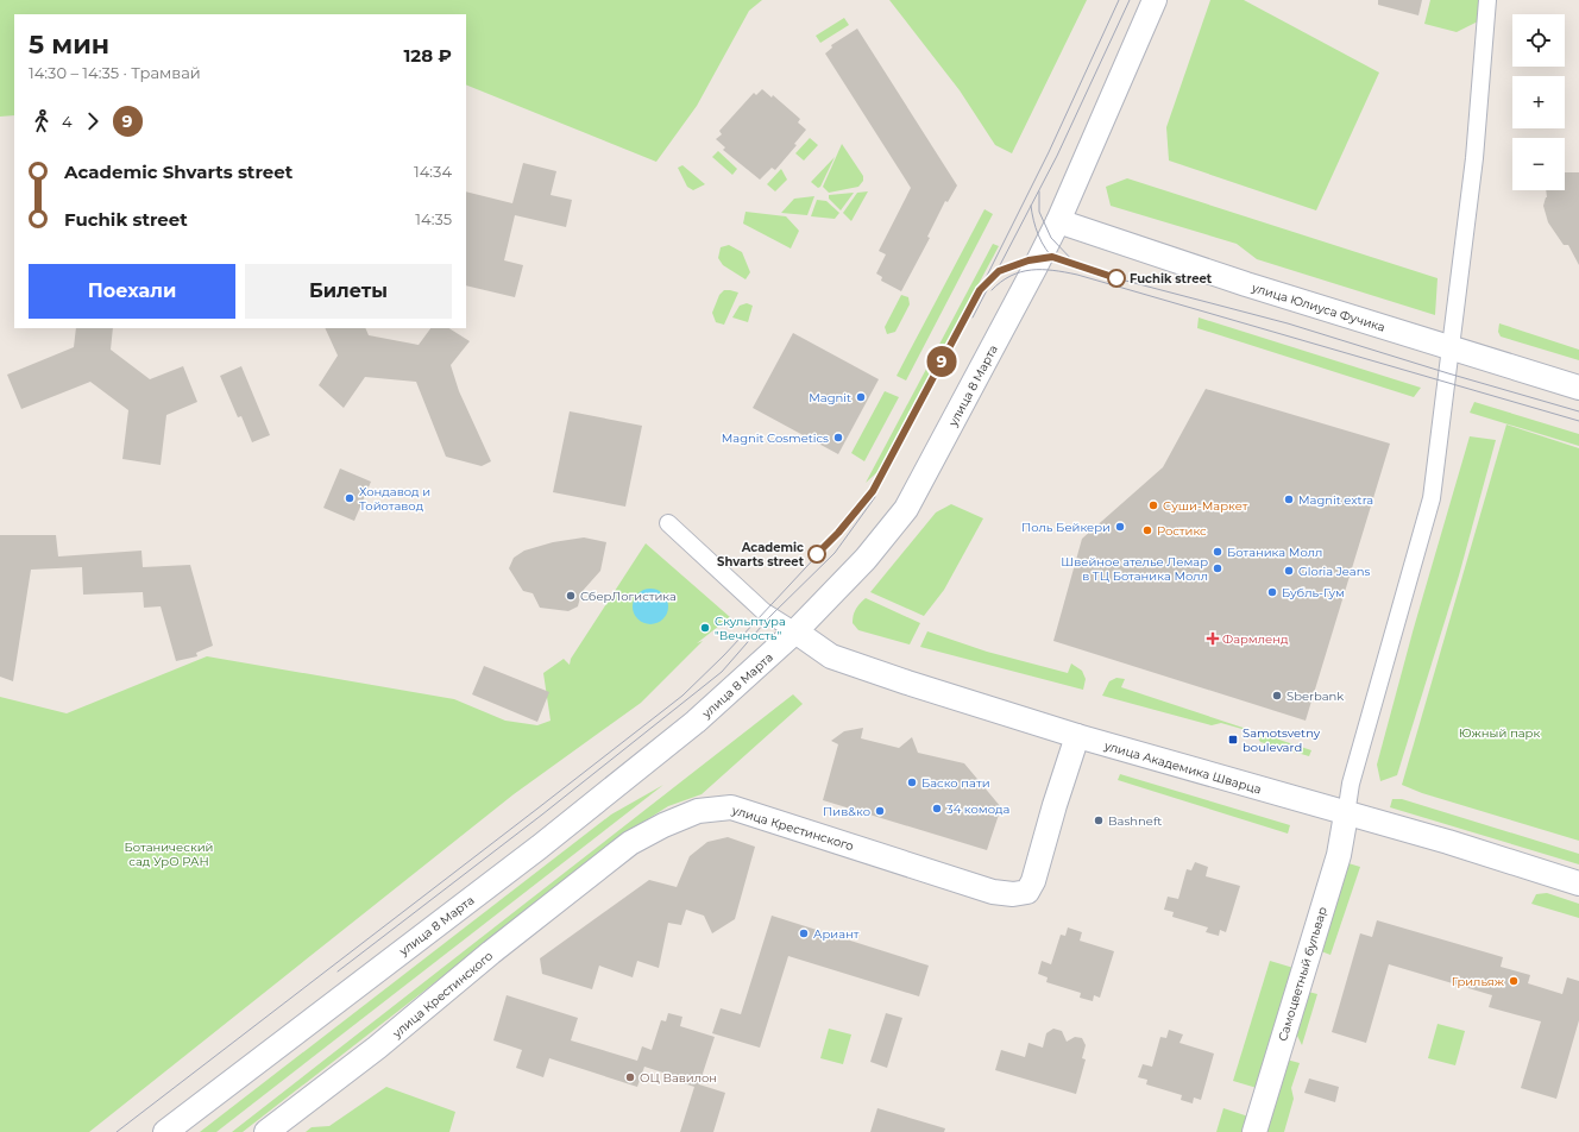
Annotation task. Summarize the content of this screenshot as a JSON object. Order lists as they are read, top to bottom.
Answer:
{
  "streets": {
    "street": [
      "улица Юлиуса Фучика",
      "улица 8 Марта",
      "улица Академика Шварца",
      "улица Крестинского",
      "Самоцветный бульвар"
    ]
  },
  "crossings": [
    ["улица Юлиуса Фучика", "улица 8 Марта"],
    ["улица 8 Марта", "улица Академика Шварца"],
    ["улица Академика Шварца", "улица Крестинского"],
    ["улица Академика Шварца", "Самоцветный бульвар"]
  ],
  "parks": ["Южный парк", "Ботанический сад УрО РАН"],
  "places": {
    "other": [
      "Fuchik street",
      "Magnit",
      "Magnit Cosmetics",
      "Хондавод и Тойотавод",
      "Magnit extra",
      "Суши-Маркет",
      "Поль Бейкери",
      "Ростикс",
      "Ботаника Молл",
      "Academic Shvarts street",
      "Швейное ателье Лемар в ТЦ Ботаника Молл",
      "Gloria Jeans",
      "Бубль-Гум",
      "СберЛогистика",
      "Скульптура \"Вечность\"",
      "Sberbank",
      "Баско пати",
      "34 комода",
      "Пив&ко",
      "Bashneft",
      "Ариант",
      "Грильяж",
      "ОЦ Вавилон"
    ],
    "health": ["Фармленд"],
    "transit": ["Samotsvetny boulevard"]
  },
  "lines": ["tram line 9"],
  "page": {
    "on_map": "9",
    "map_buttons": ["+", "−"],
    "heading": ["5 мин", "14:30 – 14:35 · Трамвай", "128 ₽"],
    "legs": ["4", "9"],
    "list": [
      {
        "name": "Academic Shvarts street",
        "value": "14:34"
      },
      {
        "name": "Fuchik street",
        "value": "14:35"
      }
    ],
    "buttons": ["Поехали", "Билеты"]
  }
}
